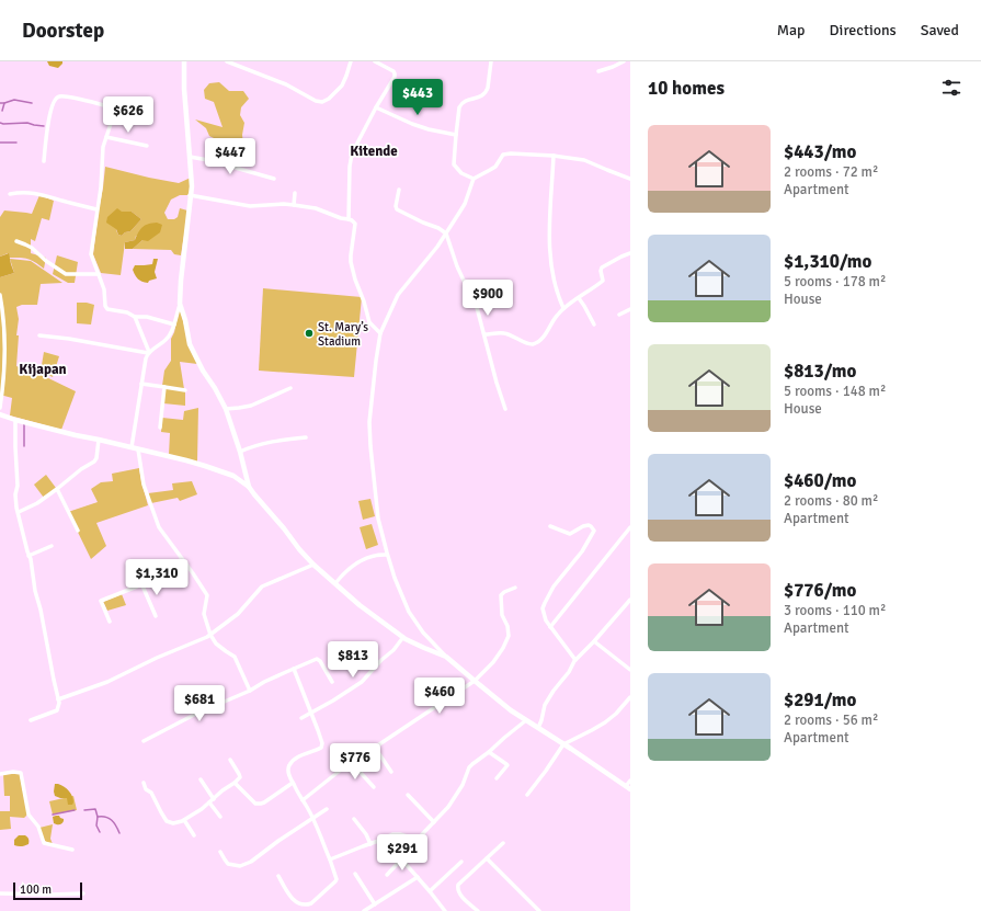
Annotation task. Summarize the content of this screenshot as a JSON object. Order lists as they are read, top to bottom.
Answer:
{
  "districts": ["Kitende", "Kijapan"],
  "places": ["St. Mary’s Stadium"],
  "scale_bar": "100 m",
  "page": {
    "header": "Doorstep",
    "nav": ["Map", "Directions", "Saved"],
    "heading": "10 homes",
    "price": [
      "$443",
      "$626",
      "$447",
      "$900",
      "$1,310",
      "$813",
      "$460",
      "$681",
      "$776",
      "$291"
    ],
    "list": [
      {
        "name": "$443/mo",
        "note": "2 rooms · 72 m² · Apartment"
      },
      {
        "name": "$1,310/mo",
        "note": "5 rooms · 178 m² · House"
      },
      {
        "name": "$813/mo",
        "note": "5 rooms · 148 m² · House"
      },
      {
        "name": "$460/mo",
        "note": "2 rooms · 80 m² · Apartment"
      },
      {
        "name": "$776/mo",
        "note": "3 rooms · 110 m² · Apartment"
      },
      {
        "name": "$291/mo",
        "note": "2 rooms · 56 m² · Apartment"
      }
    ],
    "scale": "100 m"
  }
}
